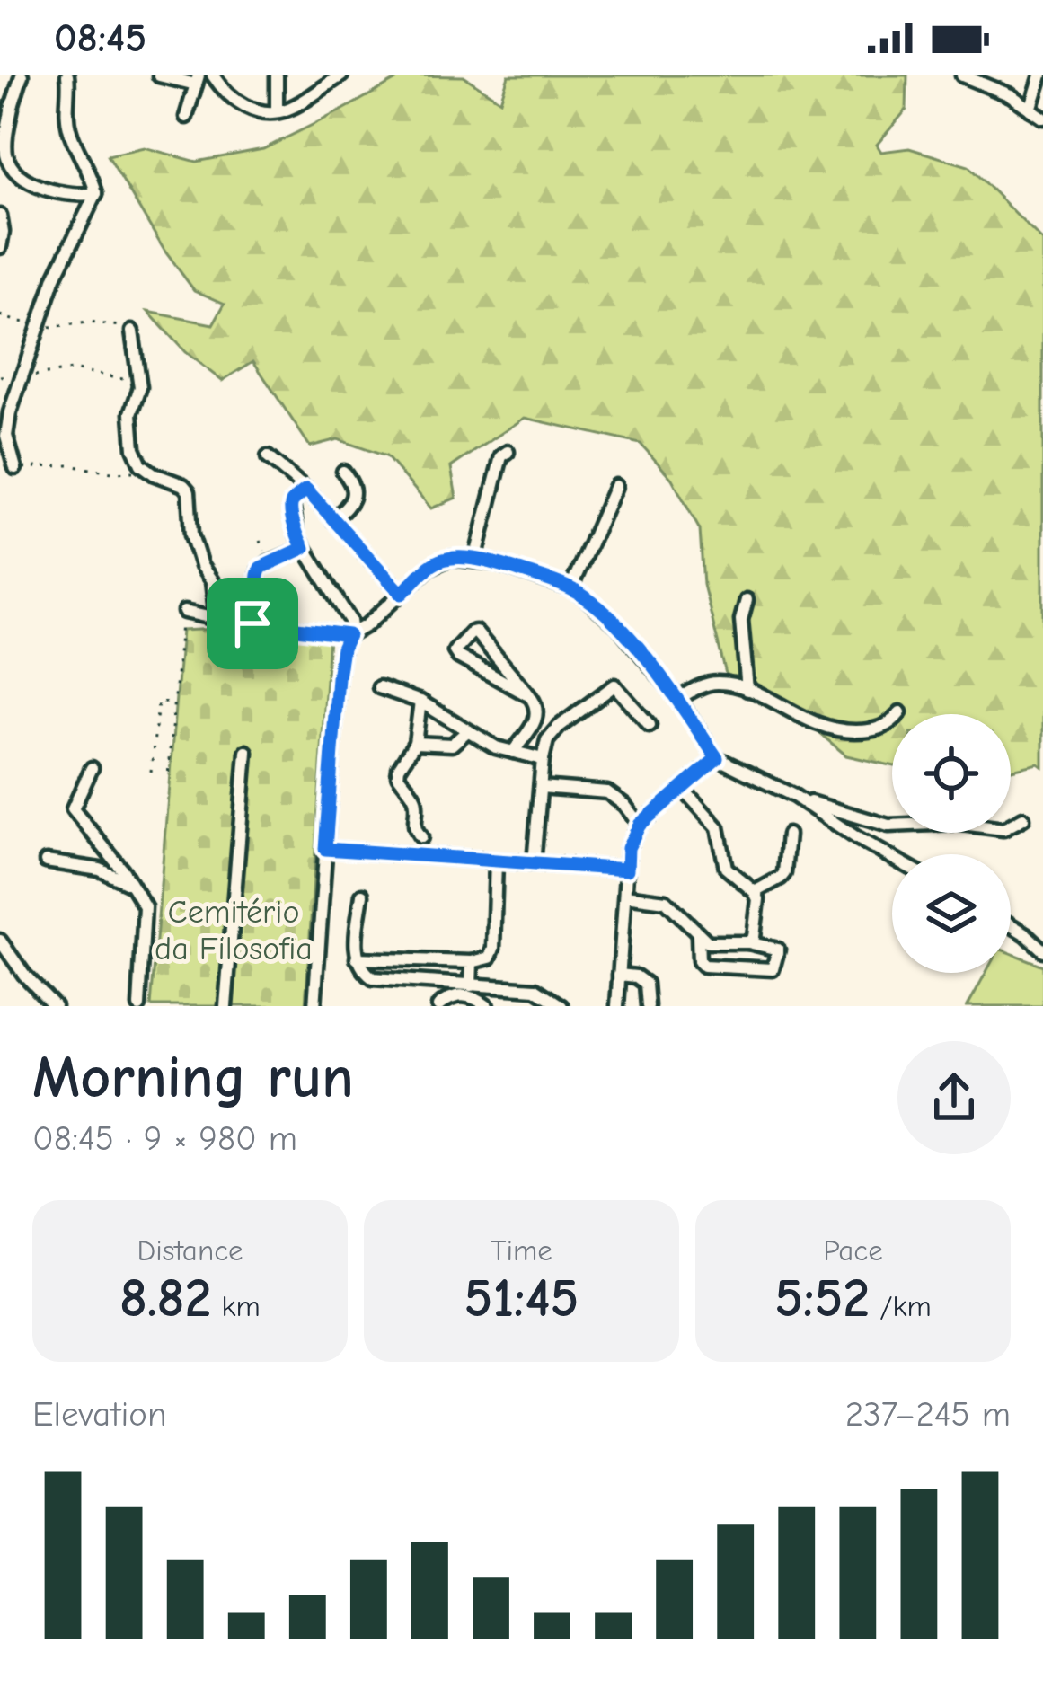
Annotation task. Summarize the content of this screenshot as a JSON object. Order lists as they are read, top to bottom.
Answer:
{
  "parks": ["Cemitério da Filosofia"],
  "page": {
    "status": "08:45",
    "heading": ["Morning run", "08:45 · 9 × 980 m"],
    "stats": [
      ["Distance", "8.82 km"],
      ["Time", "51:45"],
      ["Pace", "5:52 /km"]
    ],
    "chart": ["Elevation", "237–245 m"]
  }
}
